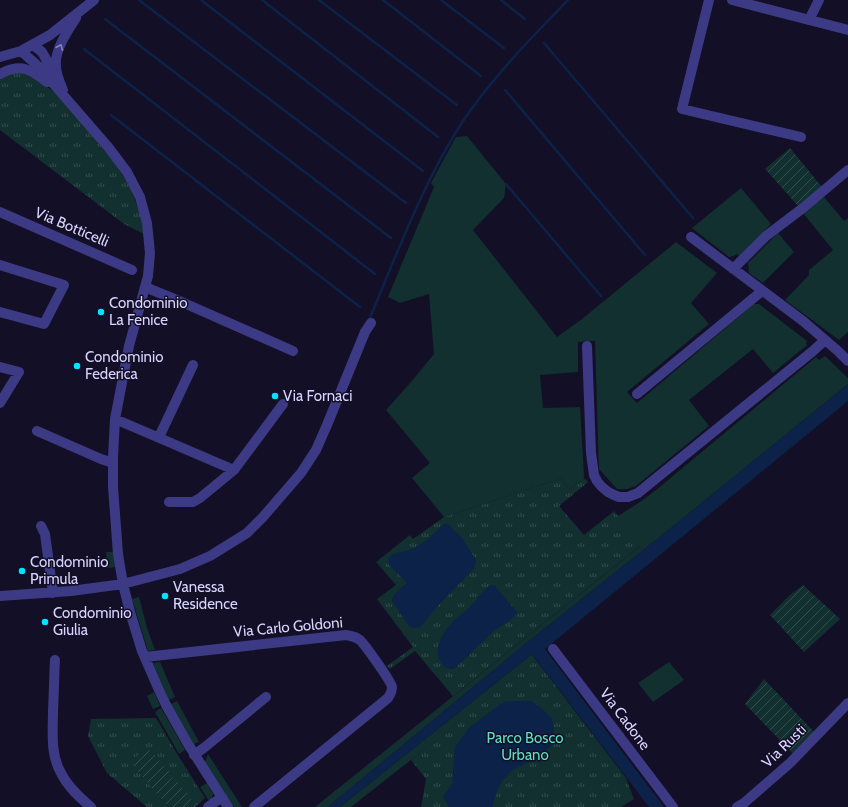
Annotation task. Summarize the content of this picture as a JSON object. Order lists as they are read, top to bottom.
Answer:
{
  "streets": {
    "street": [
      "Via Botticelli",
      "Via Carlo Goldoni",
      "Via Cadone",
      "Via Rusti"
    ]
  },
  "parks": ["Parco Bosco Urbano"],
  "places": [
    "Condominio La Fenice",
    "Condominio Federica",
    "Via Fornaci",
    "Condominio Primula",
    "Vanessa Residence",
    "Condominio Giulia"
  ]
}
